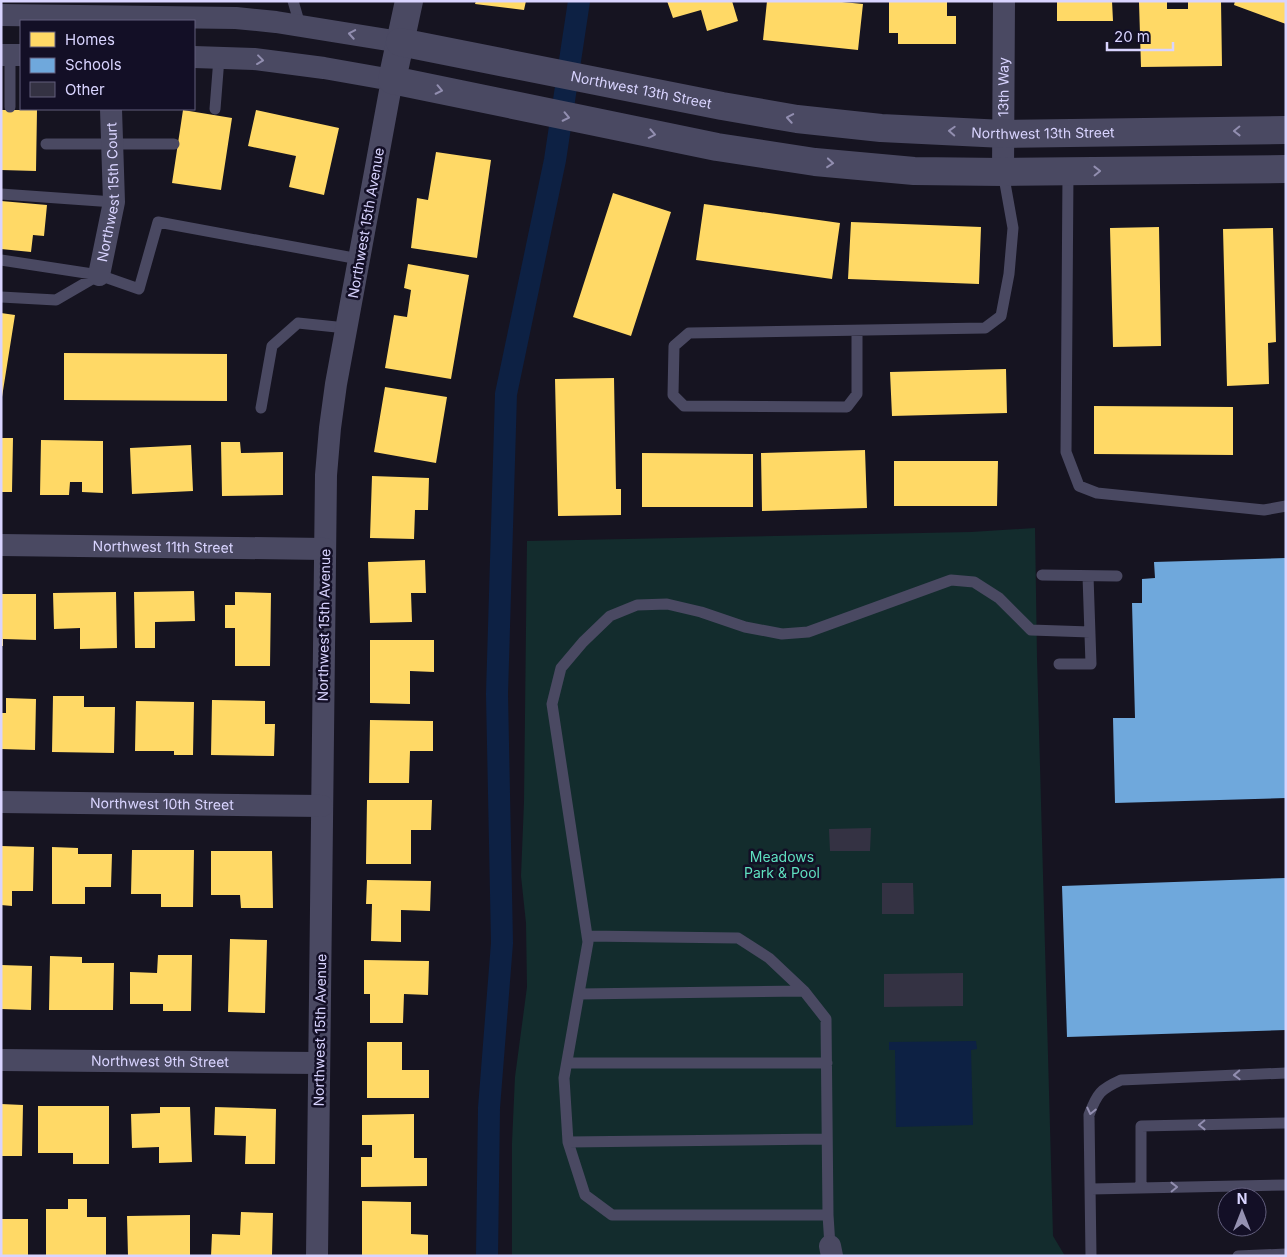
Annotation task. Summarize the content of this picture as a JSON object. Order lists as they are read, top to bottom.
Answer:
{
  "streets": {
    "street": [
      "13th Way",
      "Northwest 13th Street",
      "Northwest 15th Court",
      "Northwest 15th Avenue",
      "Northwest 11th Street",
      "Northwest 10th Street",
      "Northwest 9th Street"
    ]
  },
  "crossings": [
    ["13th Way", "Northwest 13th Street"],
    ["Northwest 13th Street", "Northwest 15th Avenue"],
    ["Northwest 15th Avenue", "Northwest 11th Street"],
    ["Northwest 15th Avenue", "Northwest 10th Street"],
    ["Northwest 15th Avenue", "Northwest 9th Street"]
  ],
  "parks": ["Meadows Park & Pool"],
  "legend": ["Homes", "Schools", "Other"],
  "scale_bar": "20 m",
  "north": "top"
}
